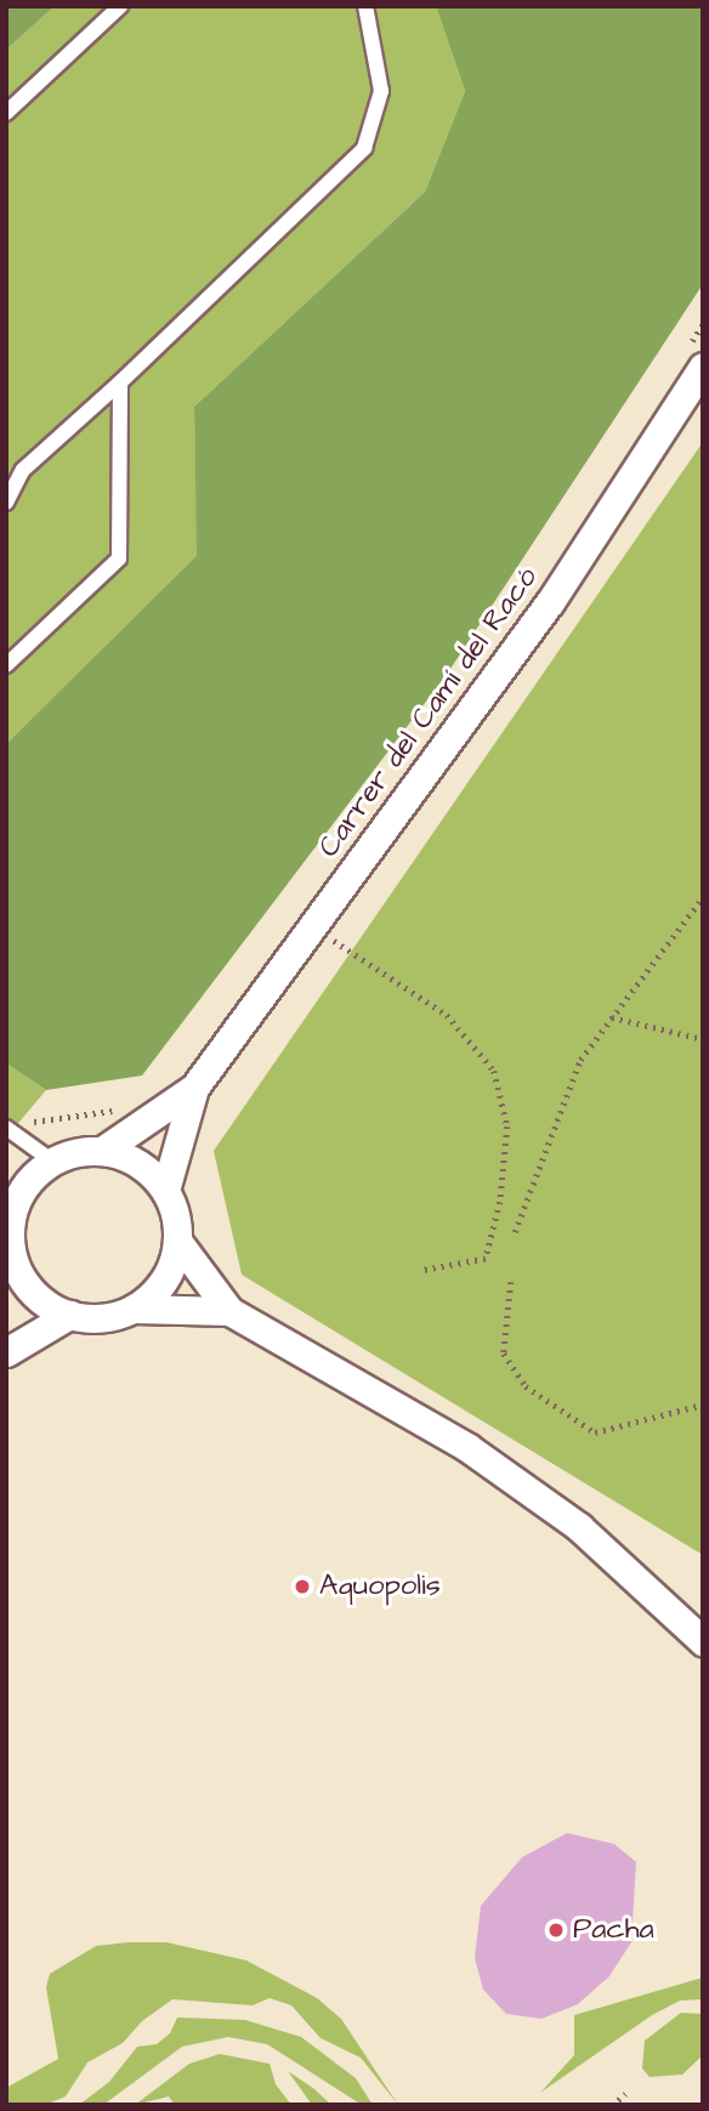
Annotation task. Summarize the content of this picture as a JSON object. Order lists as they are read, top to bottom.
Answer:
{
  "streets": {
    "street": ["Carrer del Camí del Racó"]
  },
  "places": ["Aquopolis", "Pacha"]
}
